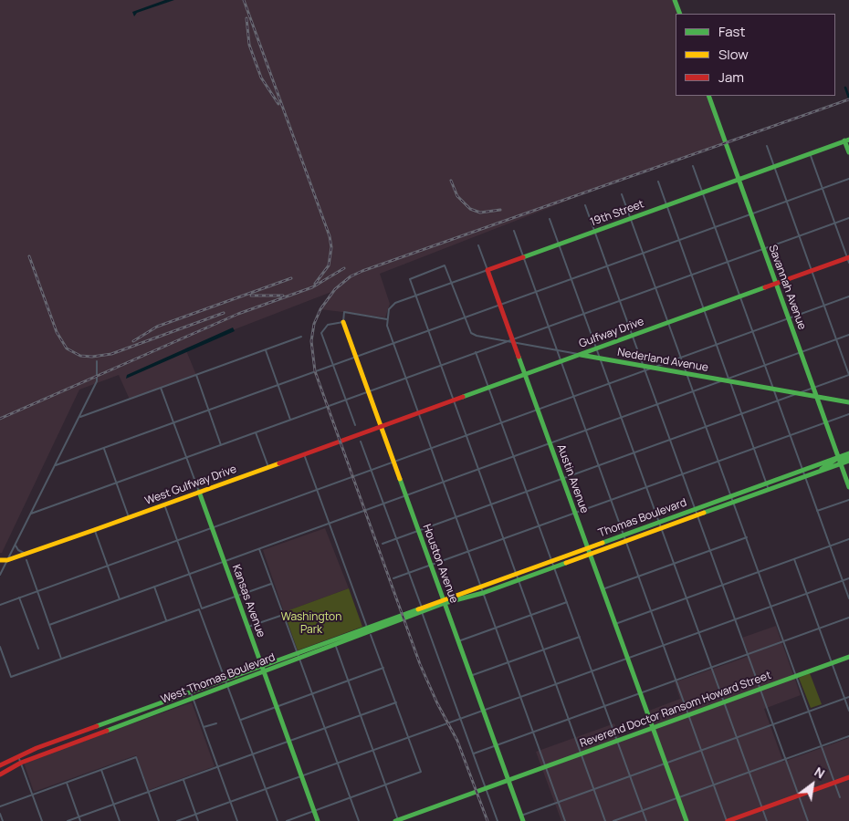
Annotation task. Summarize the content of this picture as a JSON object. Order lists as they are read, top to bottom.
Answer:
{
  "streets": {
    "street": [
      "19th Street",
      "Savannah Avenue",
      "Gulfway Drive",
      "Nederland Avenue",
      "Austin Avenue",
      "West Gulfway Drive",
      "Thomas Boulevard",
      "Houston Avenue",
      "Kansas Avenue",
      "West Thomas Boulevard",
      "Reverend Doctor Ransom Howard Street"
    ]
  },
  "crossings": [
    ["19th Street", "Savannah Avenue"],
    ["19th Street", "Austin Avenue"],
    ["19th Street", "Houston Avenue"],
    ["Savannah Avenue", "Gulfway Drive"],
    ["Savannah Avenue", "Nederland Avenue"],
    ["Savannah Avenue", "Thomas Boulevard"],
    ["Gulfway Drive", "Nederland Avenue"],
    ["Gulfway Drive", "Austin Avenue"],
    ["Gulfway Drive", "West Gulfway Drive"],
    ["Gulfway Drive", "Houston Avenue"],
    ["Nederland Avenue", "Austin Avenue"],
    ["Austin Avenue", "Thomas Boulevard"],
    ["Austin Avenue", "Reverend Doctor Ransom Howard Street"],
    ["West Gulfway Drive", "Houston Avenue"],
    ["West Gulfway Drive", "Kansas Avenue"],
    ["Thomas Boulevard", "Houston Avenue"],
    ["Thomas Boulevard", "West Thomas Boulevard"],
    ["Houston Avenue", "West Thomas Boulevard"],
    ["Houston Avenue", "Reverend Doctor Ransom Howard Street"],
    ["Kansas Avenue", "West Thomas Boulevard"]
  ],
  "parks": ["Washington Park"],
  "legend": ["Fast", "Slow", "Jam"],
  "north": "top right"
}
